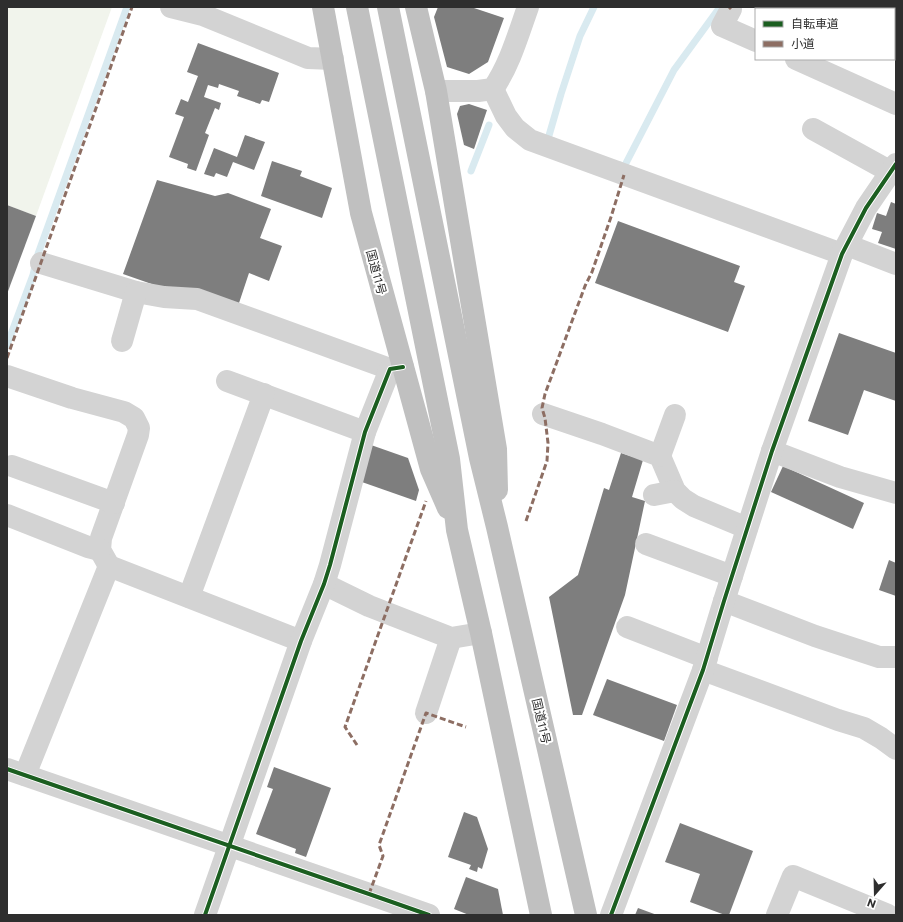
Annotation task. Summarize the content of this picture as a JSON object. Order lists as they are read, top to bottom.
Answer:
{
  "streets": {
    "highway": ["国道11号"]
  },
  "legend": ["自転車道", "小道"],
  "north": "bottom"
}
